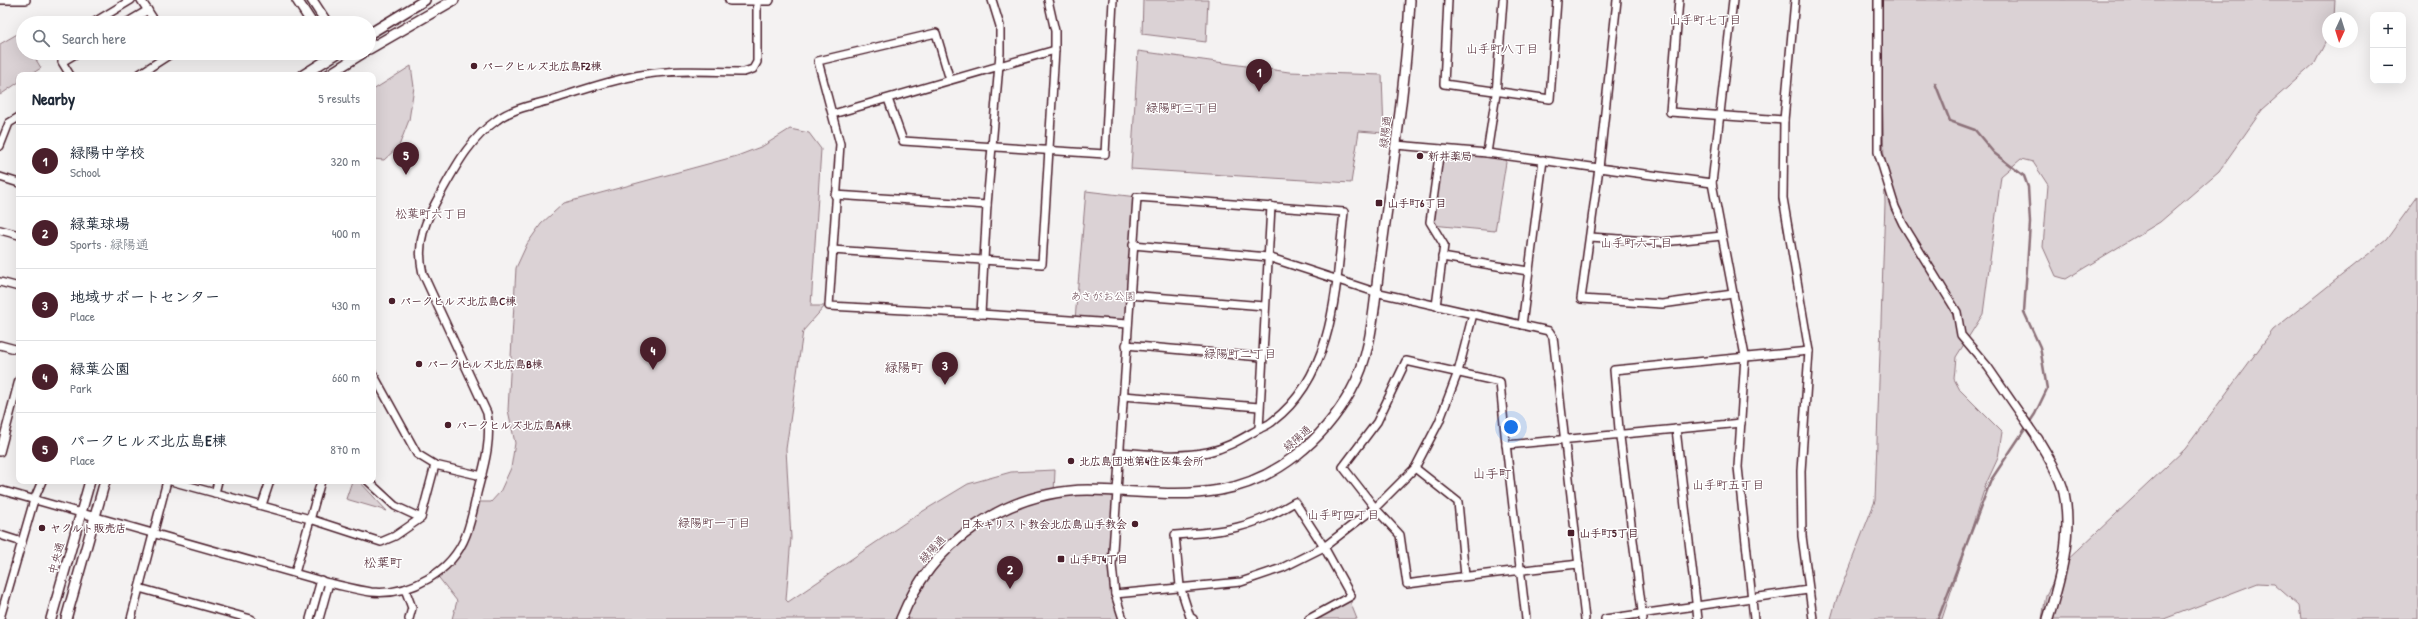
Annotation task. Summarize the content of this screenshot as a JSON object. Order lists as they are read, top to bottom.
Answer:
{
  "streets": {
    "street": ["緑陽通", "中央通"]
  },
  "districts": [
    "山手町七丁目",
    "山手町八丁目",
    "緑陽町三丁目",
    "松葉町六丁目",
    "山手町六丁目",
    "緑陽町二丁目",
    "緑陽町",
    "山手町",
    "山手町五丁目",
    "山手町四丁目",
    "緑陽町一丁目",
    "松葉町"
  ],
  "parks": ["あさがお公園"],
  "places": {
    "other": [
      "パークヒルズ北広島F2棟",
      "新井薬局",
      "パークヒルズ北広島C棟",
      "パークヒルズ北広島B棟",
      "パークヒルズ北広島A棟",
      "北広島団地第4住区集会所",
      "日本キリスト教会北広島山手教会",
      "ヤクルト販売店"
    ],
    "transit": ["山手町6丁目", "山手町5丁目", "山手町4丁目"]
  },
  "north": "bottom",
  "page": {
    "map_buttons": ["+", "−"],
    "search": "Search here",
    "pins": [
      "1",
      "5",
      "4",
      "3",
      "2"
    ],
    "heading": ["Nearby", "5 results"],
    "list": [
      {
        "mark": "1",
        "name": "緑陽中学校",
        "note": "School",
        "value": "320 m"
      },
      {
        "mark": "2",
        "name": "緑葉球場",
        "note": "Sports · 緑陽通",
        "value": "400 m"
      },
      {
        "mark": "3",
        "name": "地域サポートセンター",
        "note": "Place",
        "value": "430 m"
      },
      {
        "mark": "4",
        "name": "緑葉公園",
        "note": "Park",
        "value": "660 m"
      },
      {
        "mark": "5",
        "name": "パークヒルズ北広島E棟",
        "note": "Place",
        "value": "870 m"
      }
    ]
  }
}
